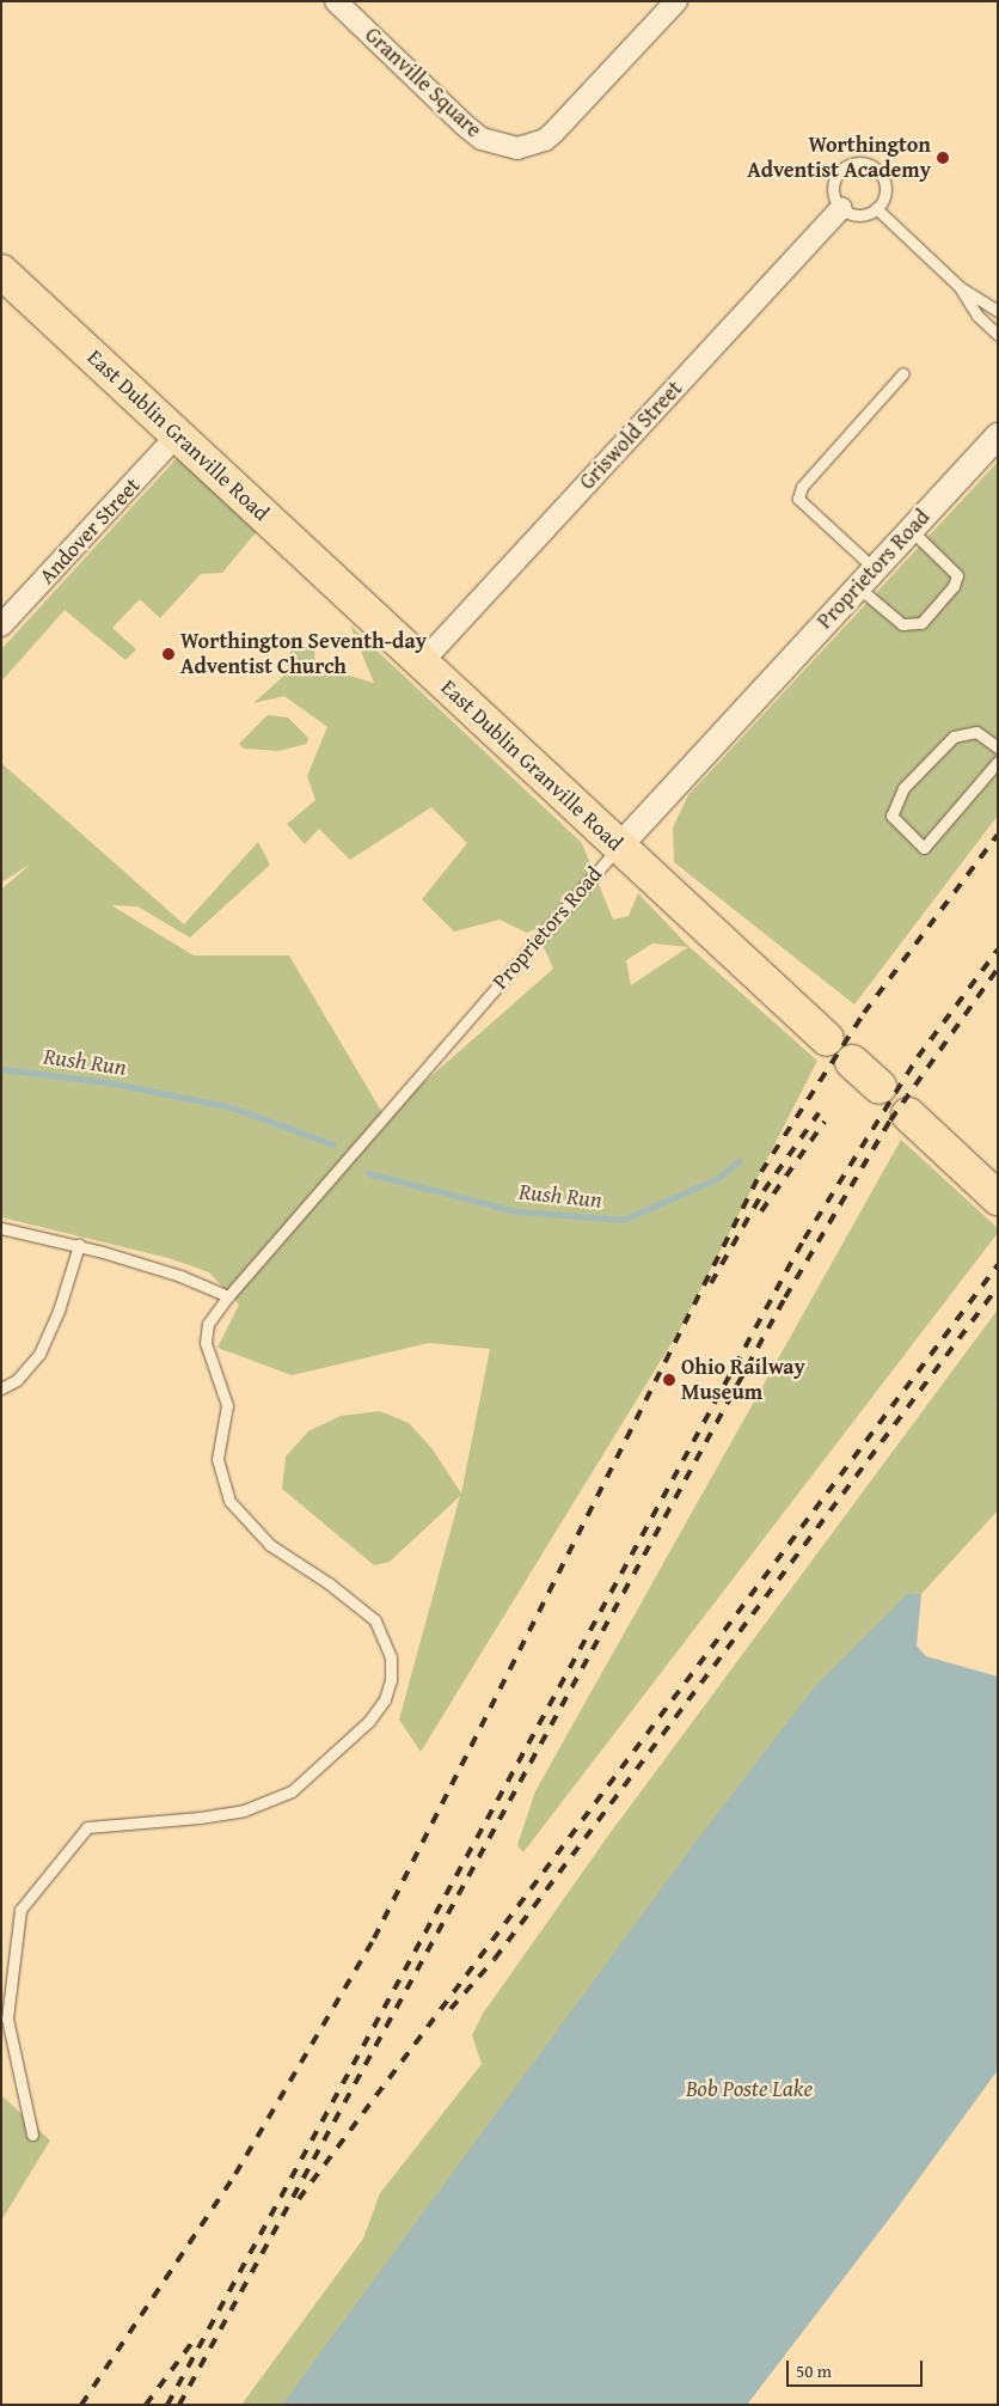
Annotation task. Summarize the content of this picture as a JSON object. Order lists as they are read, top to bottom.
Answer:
{
  "streets": {
    "main road": ["East Dublin Granville Road"],
    "street": [
      "Granville Square",
      "Griswold Street",
      "Andover Street",
      "Proprietors Road"
    ]
  },
  "crossings": [
    ["East Dublin Granville Road", "Griswold Street"],
    ["East Dublin Granville Road", "Andover Street"],
    ["East Dublin Granville Road", "Proprietors Road"]
  ],
  "water": ["Rush Run", "Bob Poste Lake"],
  "places": ["Worthington Adventist Academy", "Worthington Seventh-day Adventist Church", "Ohio Railway Museum"],
  "scale_bar": "50 m"
}
